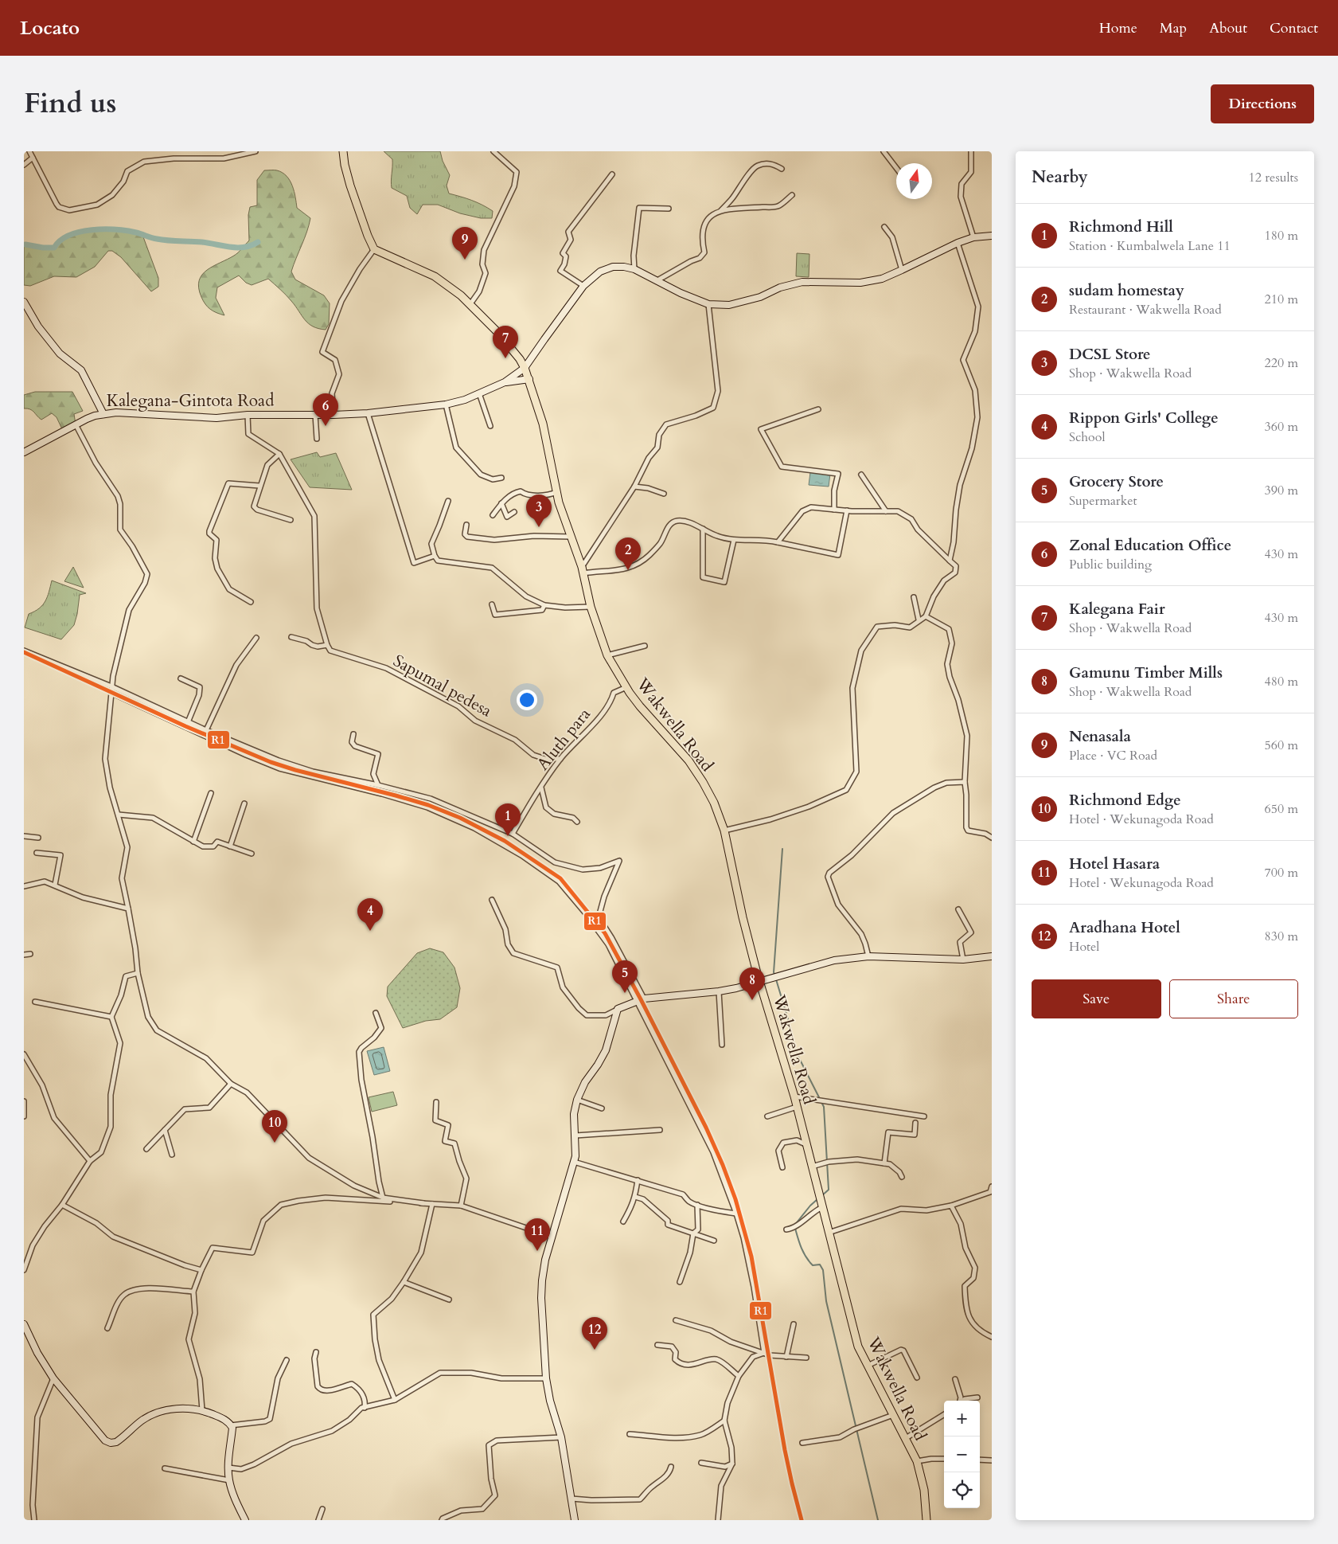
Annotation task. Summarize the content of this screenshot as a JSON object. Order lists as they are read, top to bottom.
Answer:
{
  "streets": {
    "main road": ["Kalegana-Gintota Road", "Wakwella Road"],
    "street": ["Sapumal pedesa", "Aluth para"]
  },
  "crossings": [
    ["Kalegana-Gintota Road", "Wakwella Road"],
    ["Sapumal pedesa", "Aluth para"],
    ["Wakwella Road", "Aluth para"]
  ],
  "lines": ["transit line R1"],
  "north": "top",
  "page": {
    "header": "Locato",
    "nav": [
      "Home",
      "Map",
      "About",
      "Contact"
    ],
    "title": "Find us",
    "buttons": [
      "Directions",
      ["Save", "Share"]
    ],
    "heading": ["Nearby", "12 results"],
    "list": [
      {
        "mark": "1",
        "name": "Richmond Hill",
        "note": "Station · Kumbalwela Lane 11",
        "value": "180 m"
      },
      {
        "mark": "2",
        "name": "sudam homestay",
        "note": "Restaurant · Wakwella Road",
        "value": "210 m"
      },
      {
        "mark": "3",
        "name": "DCSL Store",
        "note": "Shop · Wakwella Road",
        "value": "220 m"
      },
      {
        "mark": "4",
        "name": "Rippon Girls' College",
        "note": "School",
        "value": "360 m"
      },
      {
        "mark": "5",
        "name": "Grocery Store",
        "note": "Supermarket",
        "value": "390 m"
      },
      {
        "mark": "6",
        "name": "Zonal Education Office",
        "note": "Public building",
        "value": "430 m"
      },
      {
        "mark": "7",
        "name": "Kalegana Fair",
        "note": "Shop · Wakwella Road",
        "value": "430 m"
      },
      {
        "mark": "8",
        "name": "Gamunu Timber Mills",
        "note": "Shop · Wakwella Road",
        "value": "480 m"
      },
      {
        "mark": "9",
        "name": "Nenasala",
        "note": "Place · VC Road",
        "value": "560 m"
      },
      {
        "mark": "10",
        "name": "Richmond Edge",
        "note": "Hotel · Wekunagoda Road",
        "value": "650 m"
      },
      {
        "mark": "11",
        "name": "Hotel Hasara",
        "note": "Hotel · Wekunagoda Road",
        "value": "700 m"
      },
      {
        "mark": "12",
        "name": "Aradhana Hotel",
        "note": "Hotel",
        "value": "830 m"
      }
    ],
    "pins": [
      "9",
      "7",
      "6",
      "3",
      "2",
      "1",
      "4",
      "5",
      "8",
      "10",
      "11",
      "12"
    ],
    "map_buttons": ["+", "−"]
  }
}
